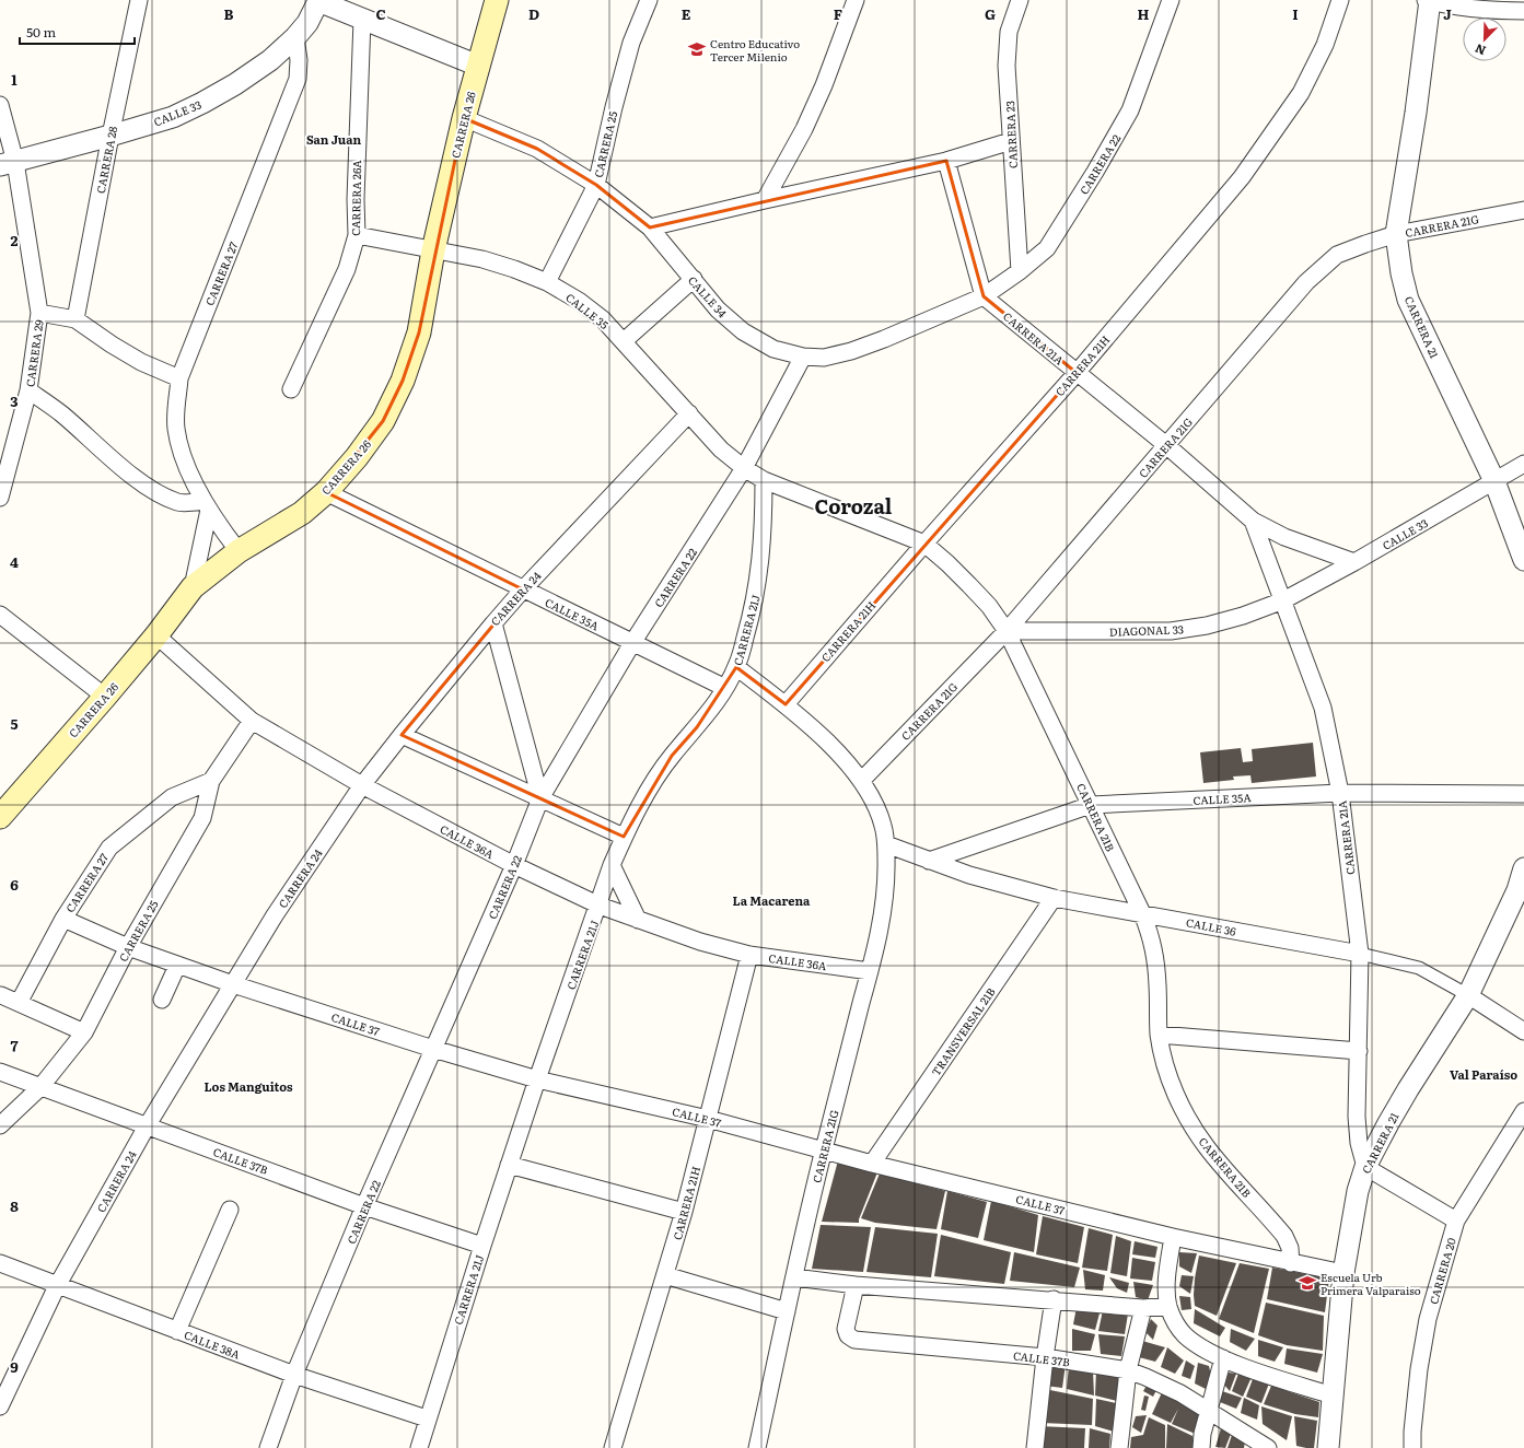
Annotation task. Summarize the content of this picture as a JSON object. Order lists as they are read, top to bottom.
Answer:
{
  "streets": {
    "main road": ["CARRERA 26"],
    "street": [
      "CALLE 33",
      "CARRERA 23",
      "CARRERA 25",
      "CARRERA 28",
      "CARRERA 22",
      "CARRERA 26A",
      "CARRERA 21G",
      "CARRERA 27",
      "CALLE 34",
      "CALLE 35",
      "CARRERA 21",
      "CARRERA 21A",
      "CARRERA 29",
      "CARRERA 21H",
      "CARRERA 24",
      "CALLE 35A",
      "CARRERA 21J",
      "DIAGONAL 33",
      "CARRERA 21B",
      "CALLE 36A",
      "CALLE 36",
      "CALLE 37",
      "TRANSVERSAL 21B",
      "CALLE 37B",
      "CARRERA 20",
      "CALLE 38A"
    ]
  },
  "crossings": [
    ["CALLE 33", "CARRERA 26"],
    ["CALLE 33", "CARRERA 28"],
    ["CALLE 33", "CARRERA 26A"],
    ["CALLE 33", "CARRERA 27"],
    ["CALLE 33", "CARRERA 21"],
    ["CALLE 33", "CARRERA 21A"],
    ["CALLE 33", "CARRERA 29"],
    ["CALLE 33", "DIAGONAL 33"],
    ["CARRERA 26", "CARRERA 27"],
    ["CARRERA 26", "CALLE 34"],
    ["CARRERA 26", "CALLE 35"],
    ["CARRERA 26", "CALLE 35A"],
    ["CARRERA 26", "CALLE 36A"],
    ["CARRERA 23", "CARRERA 22"],
    ["CARRERA 25", "CARRERA 27"],
    ["CARRERA 25", "CALLE 34"],
    ["CARRERA 25", "CALLE 35"],
    ["CARRERA 25", "CALLE 36A"],
    ["CARRERA 25", "CALLE 37"],
    ["CARRERA 25", "CALLE 37B"],
    ["CARRERA 22", "CALLE 34"],
    ["CARRERA 22", "CALLE 35"],
    ["CARRERA 22", "CARRERA 21A"],
    ["CARRERA 22", "CALLE 35A"],
    ["CARRERA 22", "CALLE 36A"],
    ["CARRERA 22", "CALLE 37"],
    ["CARRERA 22", "CALLE 37B"],
    ["CARRERA 22", "CALLE 38A"],
    ["CARRERA 26A", "CALLE 35"],
    ["CARRERA 21G", "CARRERA 21"],
    ["CARRERA 21G", "CARRERA 21A"],
    ["CARRERA 21G", "DIAGONAL 33"],
    ["CARRERA 21G", "CARRERA 21B"],
    ["CARRERA 21G", "CALLE 36A"],
    ["CARRERA 21G", "CALLE 36"],
    ["CARRERA 21G", "CALLE 37"],
    ["CARRERA 27", "CALLE 37"],
    ["CALLE 34", "CARRERA 21A"],
    ["CALLE 35", "CARRERA 24"],
    ["CALLE 35", "CARRERA 21J"],
    ["CALLE 35", "CARRERA 21B"],
    ["CARRERA 21", "CARRERA 21A"],
    ["CARRERA 21", "CALLE 36"],
    ["CARRERA 21", "CALLE 37"],
    ["CARRERA 21A", "CARRERA 21H"],
    ["CARRERA 21A", "CALLE 35A"],
    ["CARRERA 21A", "DIAGONAL 33"],
    ["CARRERA 21A", "CALLE 36"],
    ["CARRERA 21H", "CARRERA 21B"],
    ["CARRERA 21H", "CALLE 36A"],
    ["CARRERA 21H", "CALLE 37"],
    ["CARRERA 24", "CALLE 35A"],
    ["CARRERA 24", "CALLE 36A"],
    ["CARRERA 24", "CALLE 37"],
    ["CARRERA 24", "CALLE 37B"],
    ["CARRERA 24", "CALLE 38A"],
    ["CALLE 35A", "CARRERA 21J"],
    ["CALLE 35A", "CARRERA 21B"],
    ["CALLE 35A", "CALLE 36"],
    ["CARRERA 21J", "CARRERA 21B"],
    ["CARRERA 21J", "CALLE 36A"],
    ["CARRERA 21J", "CALLE 37"],
    ["CARRERA 21J", "CALLE 37B"],
    ["CARRERA 21J", "CALLE 38A"],
    ["DIAGONAL 33", "CARRERA 21B"],
    ["CARRERA 21B", "CALLE 36"],
    ["CARRERA 21B", "CALLE 37"],
    ["CALLE 36", "TRANSVERSAL 21B"],
    ["CALLE 37", "TRANSVERSAL 21B"]
  ],
  "districts": [
    "San Juan",
    "Corozal",
    "La Macarena",
    "Val Paraíso",
    "Los Manguitos"
  ],
  "places": {
    "school or university": ["Centro Educativo Tercer Milenio", "Escuela Urb Primera Valparaiso"]
  },
  "scale_bar": "50 m",
  "north": "bottom left",
  "grid": {
    "columns": [
      "B",
      "C",
      "D",
      "E",
      "F",
      "G",
      "H",
      "I",
      "J"
    ],
    "rows": [
      "1",
      "2",
      "3",
      "4",
      "5",
      "6",
      "7",
      "8",
      "9"
    ]
  }
}
